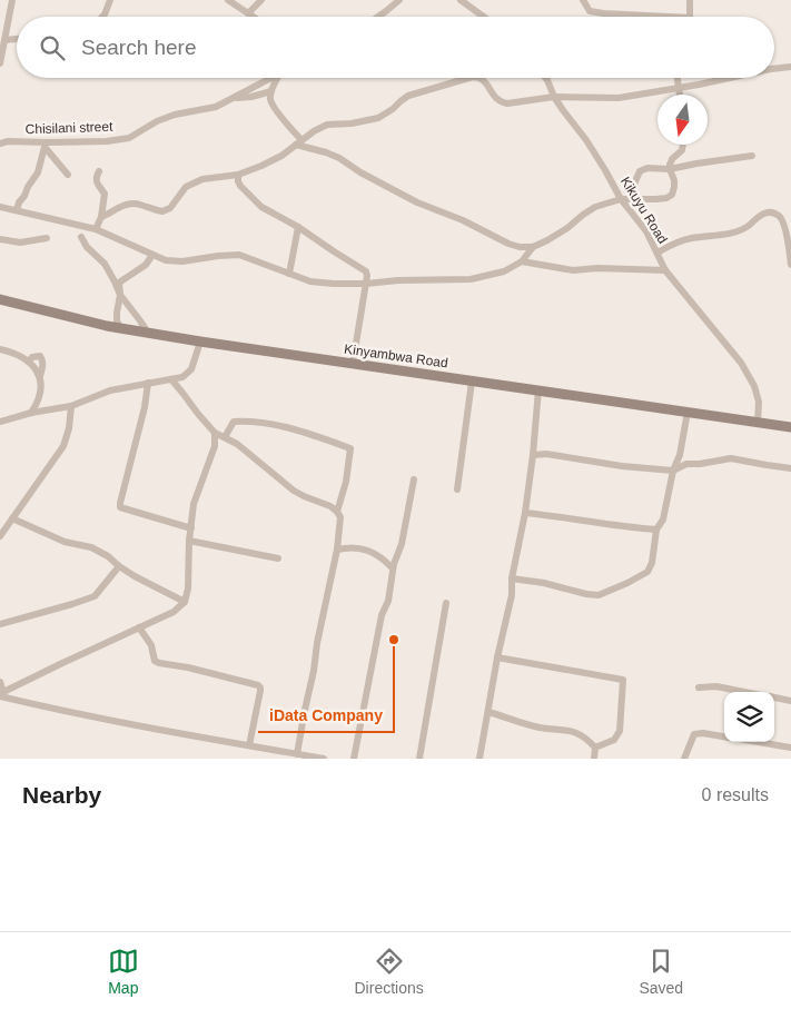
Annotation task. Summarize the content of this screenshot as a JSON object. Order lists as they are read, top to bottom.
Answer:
{
  "streets": {
    "street": ["Chisilani street", "Kikuyu Road", "Kinyambwa Road"]
  },
  "crossings": [
    ["Kikuyu Road", "Kinyambwa Road"]
  ],
  "places": ["iData Company"],
  "north": "bottom",
  "page": {
    "search": "Search here",
    "heading": ["Nearby", "0 results"],
    "nav": ["Map", "Directions", "Saved"]
  }
}
